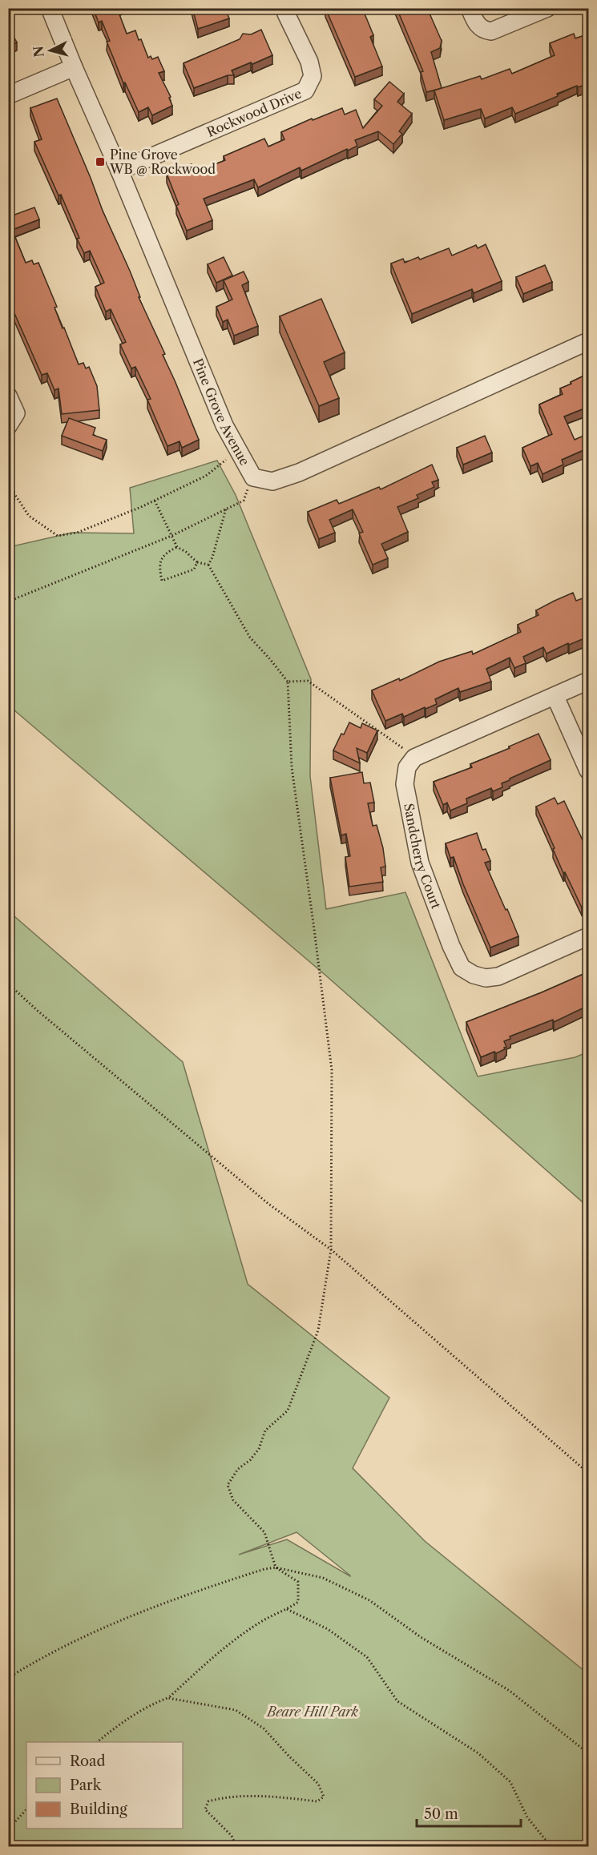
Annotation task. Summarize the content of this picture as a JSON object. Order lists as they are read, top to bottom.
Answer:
{
  "streets": {
    "street": ["Rockwood Drive", "Pine Grove Avenue", "Sandcherry Court"]
  },
  "crossings": [
    ["Rockwood Drive", "Pine Grove Avenue"]
  ],
  "parks": ["Beare Hill Park"],
  "places": {
    "transit": ["Pine Grove WB @ Rockwood"]
  },
  "legend": ["Road", "Park", "Building"],
  "scale_bar": "50 m",
  "north": "left"
}
